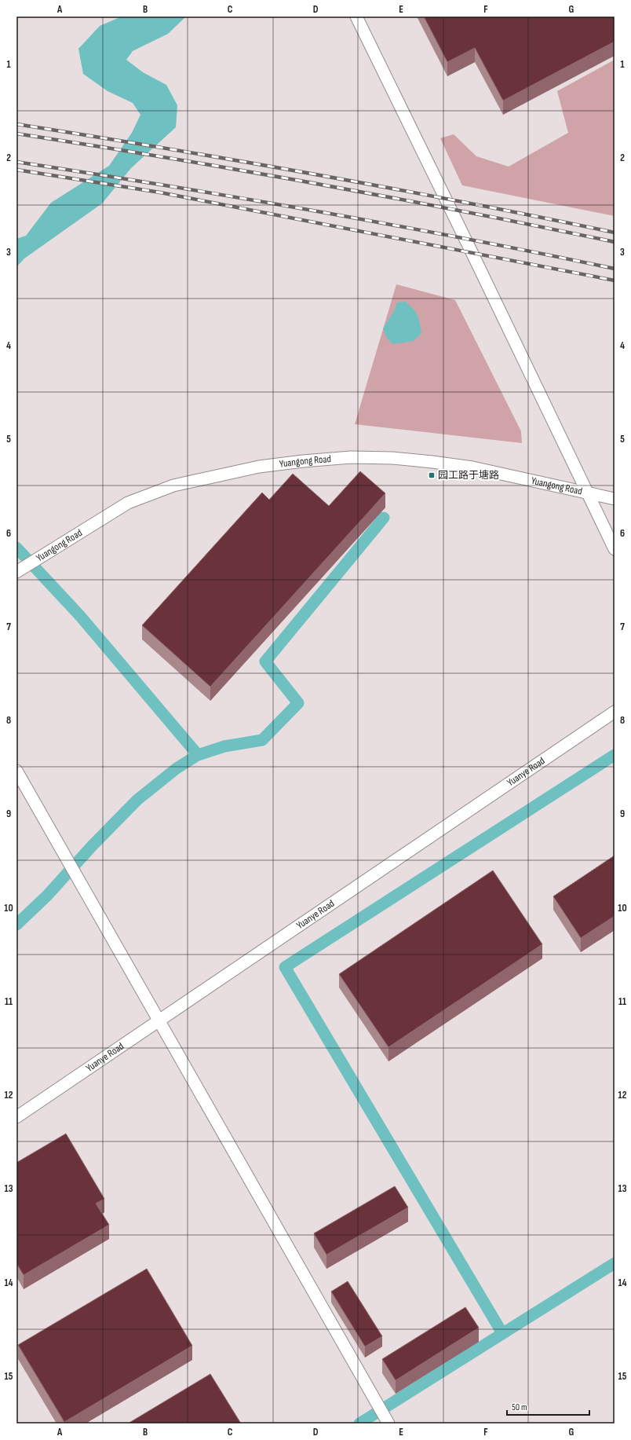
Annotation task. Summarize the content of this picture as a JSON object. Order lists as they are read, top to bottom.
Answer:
{
  "streets": {
    "street": ["Yuangong Road", "Yuanye Road"]
  },
  "places": {
    "transit": ["园工路于塘路"]
  },
  "scale_bar": "50 m",
  "grid": {
    "columns": [
      "A",
      "B",
      "C",
      "D",
      "E",
      "F",
      "G"
    ],
    "rows": [
      "1",
      "2",
      "3",
      "4",
      "5",
      "6",
      "7",
      "8",
      "9",
      "10",
      "11",
      "12",
      "13",
      "14",
      "15"
    ]
  }
}
